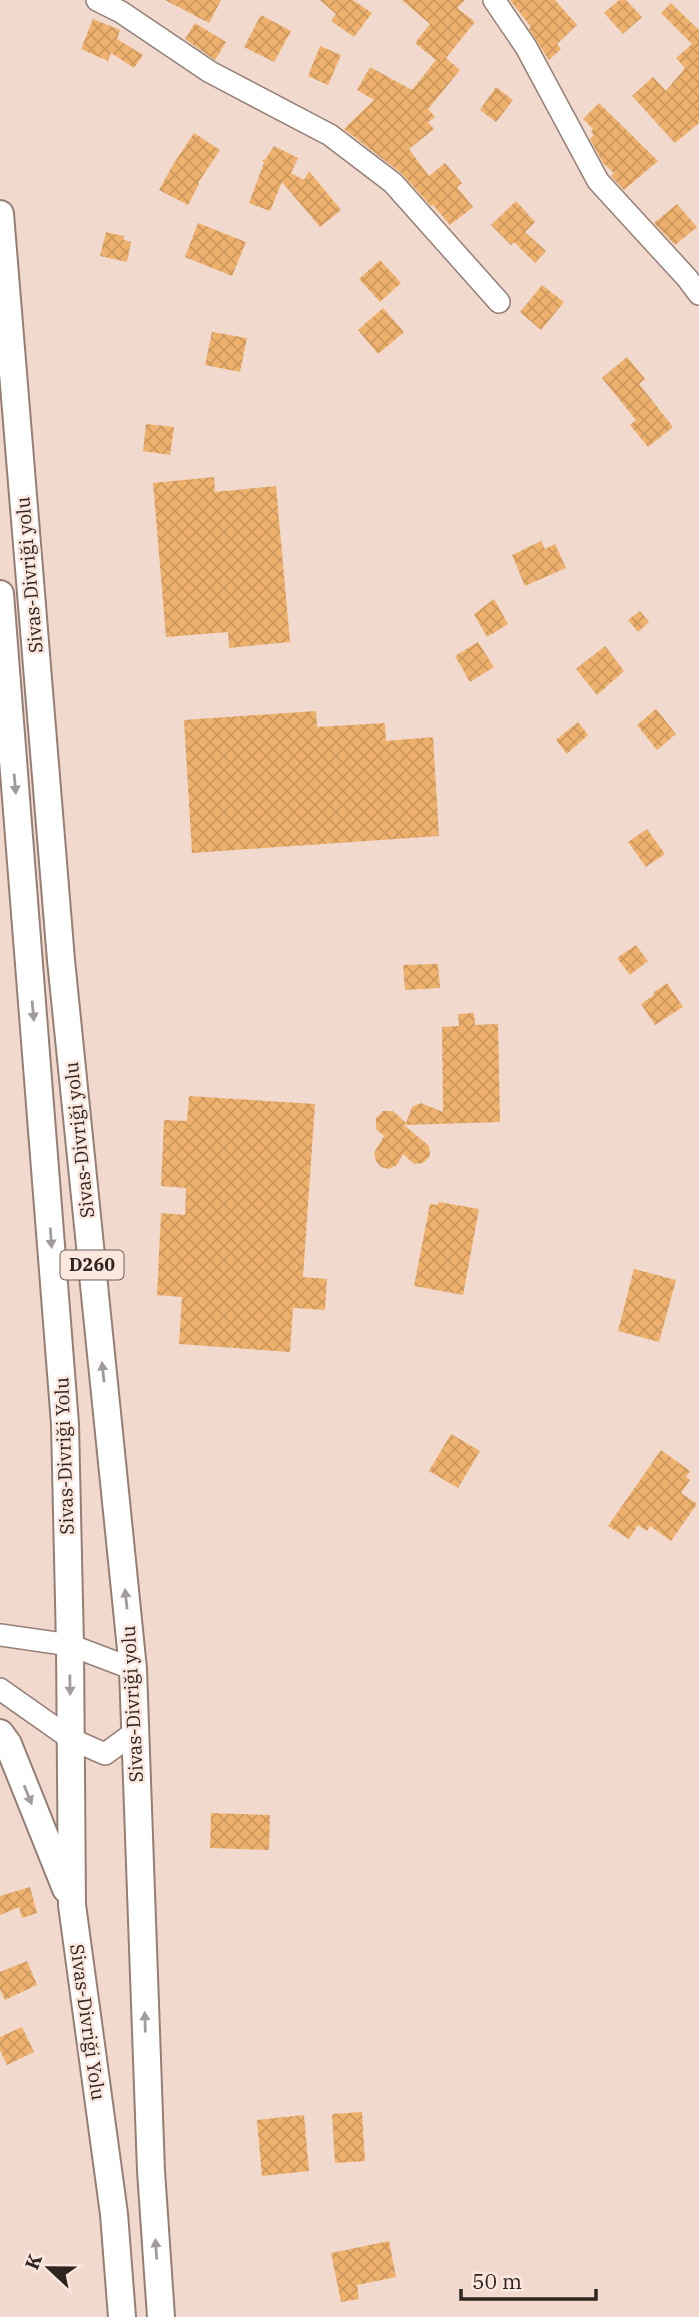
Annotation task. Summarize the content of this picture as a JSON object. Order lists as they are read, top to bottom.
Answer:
{
  "streets": {
    "main road": ["Sivas-Divriği yolu", "D260", "Sivas-Divriği Yolu"]
  },
  "one_way": ["Sivas-Divriği yolu", "Sivas-Divriği Yolu"],
  "scale_bar": "50 m",
  "north": "left"
}
